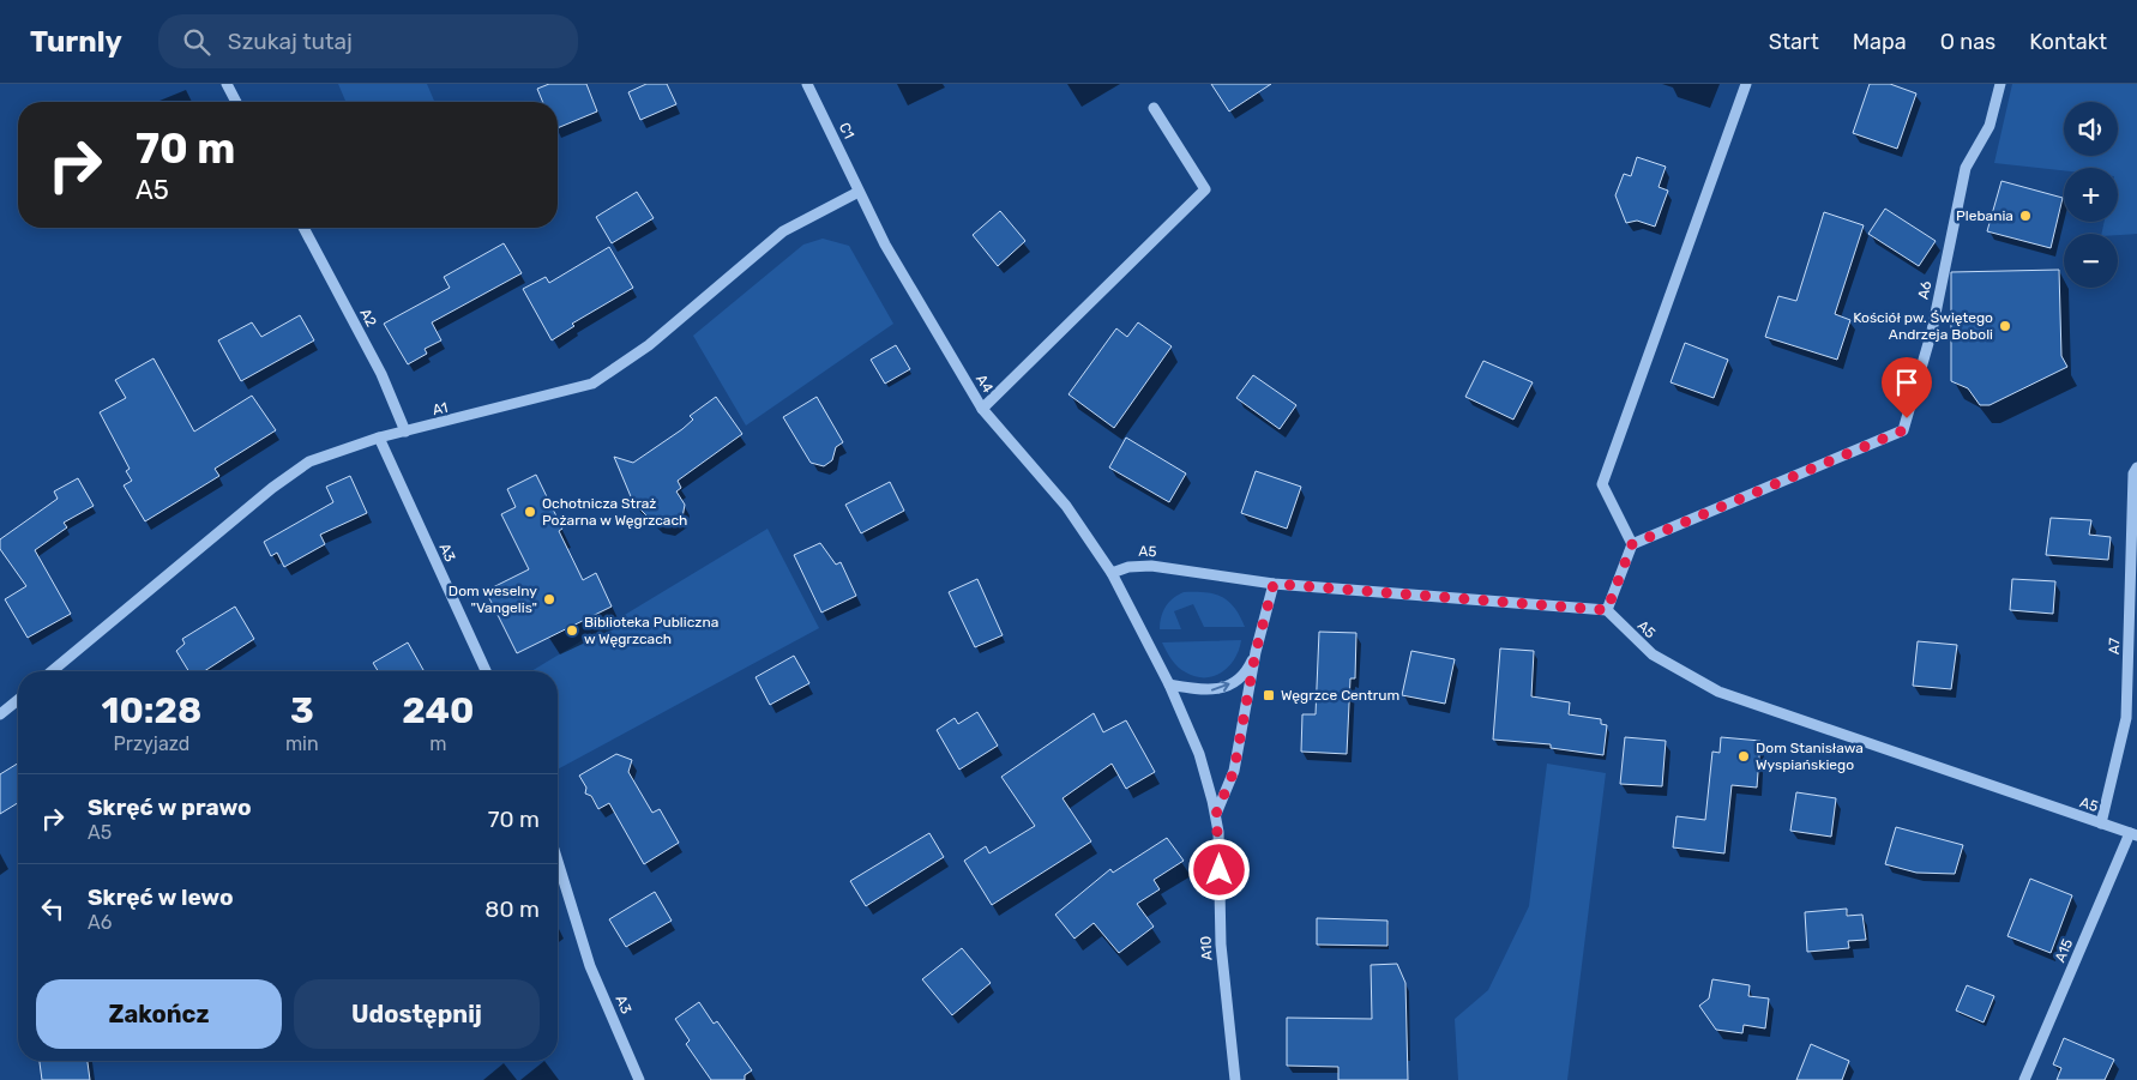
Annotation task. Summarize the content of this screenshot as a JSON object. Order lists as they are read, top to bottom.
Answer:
{
  "streets": {
    "street": [
      "C1",
      "A6",
      "A2",
      "A4",
      "A1",
      "A5",
      "A3",
      "A7",
      "A10",
      "A15"
    ]
  },
  "crossings": [
    ["C1", "A4"],
    ["C1", "A1"],
    ["A2", "A1"],
    ["A4", "A1"],
    ["A4", "A5"],
    ["A4", "A10"],
    ["A1", "A3"],
    ["A5", "A7"],
    ["A5", "A10"],
    ["A5", "A15"]
  ],
  "places": {
    "other": [
      "Plebania",
      "Kościół pw. Świętego Andrzeja Boboli",
      "Ochotnicza Straż Pożarna w Węgrzcach",
      "Dom weselny \"Vangelis\"",
      "Biblioteka Publiczna w Węgrzcach",
      "Dom Stanisława Wyspiańskiego"
    ],
    "transit": ["Węgrzce Centrum"]
  },
  "page": {
    "header": "Turnly",
    "search": "Szukaj tutaj",
    "nav": [
      "Start",
      "Mapa",
      "O nas",
      "Kontakt"
    ],
    "map_buttons": ["+", "−"],
    "turn": ["70 m", "A5"],
    "eta": [
      "10:28",
      "Przyjazd",
      "3",
      "min",
      "240",
      "m"
    ],
    "list": [
      {
        "name": "Skręć w prawo",
        "note": "A5",
        "value": "70 m"
      },
      {
        "name": "Skręć w lewo",
        "note": "A6",
        "value": "80 m"
      }
    ],
    "buttons": ["Zakończ", "Udostępnij"]
  }
}
